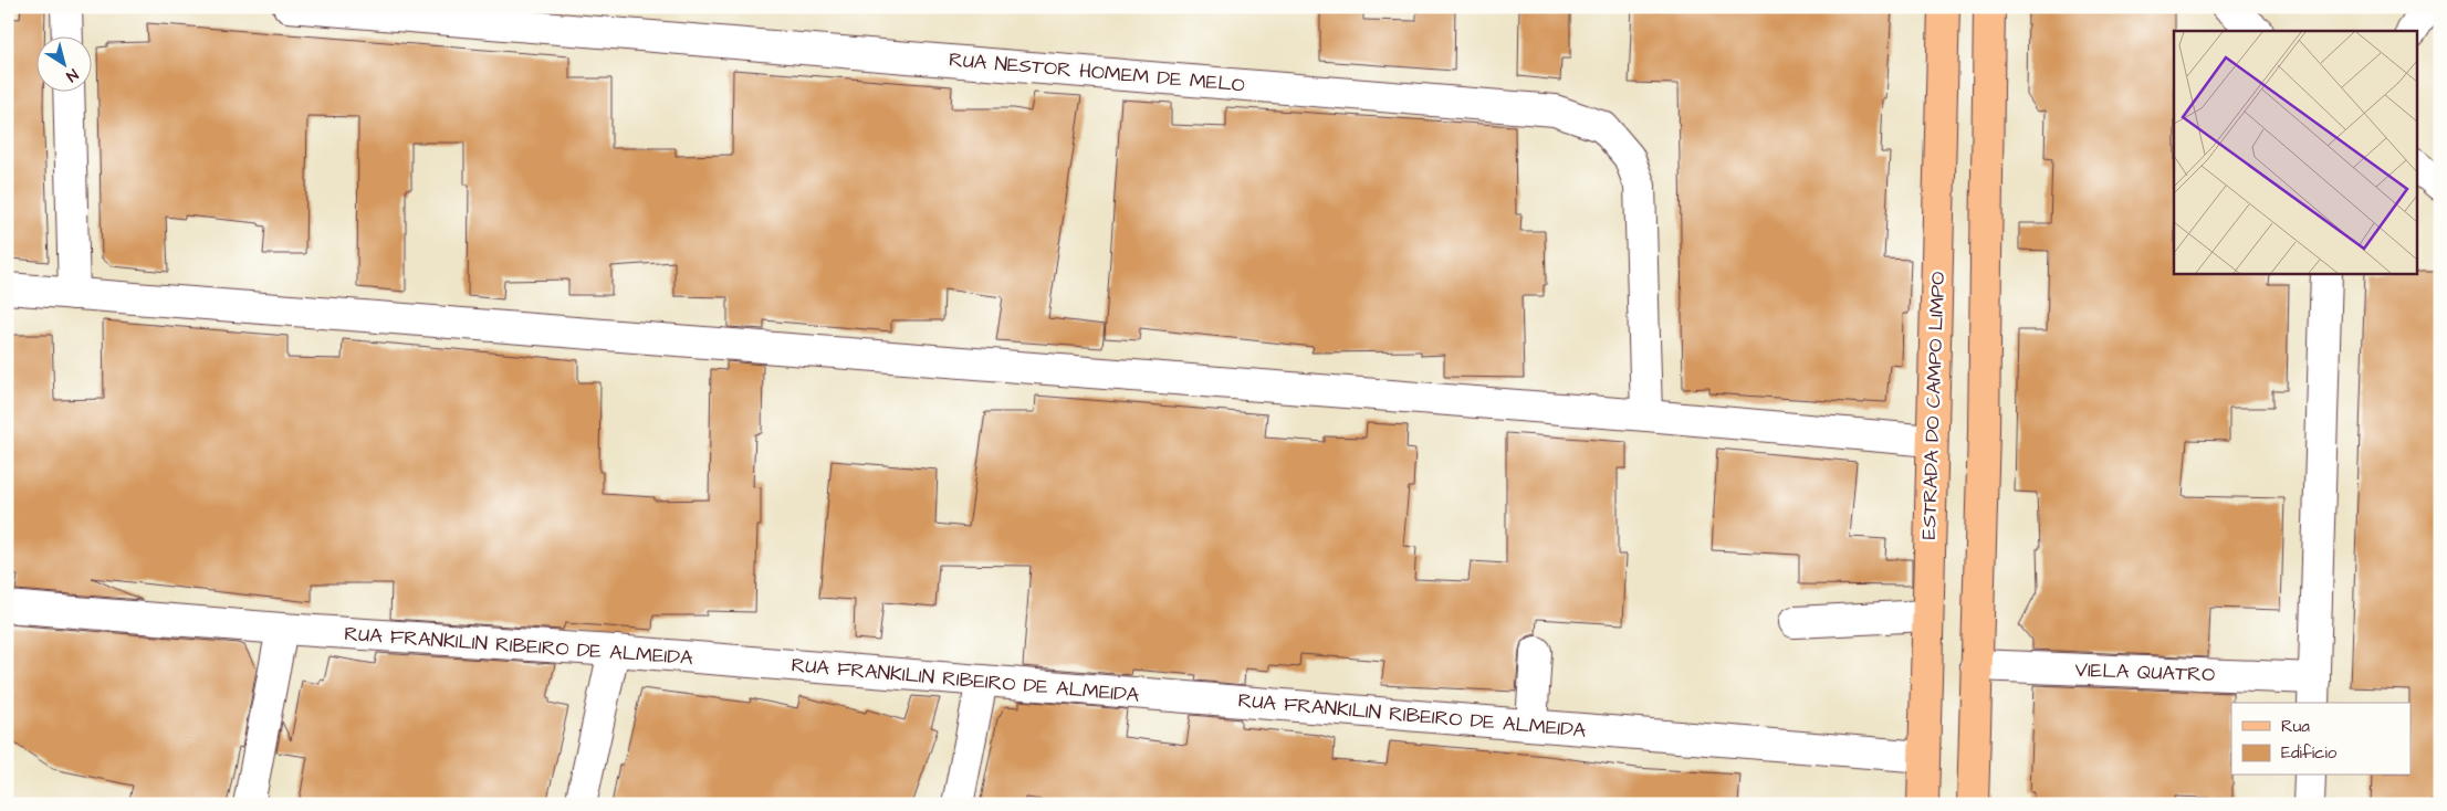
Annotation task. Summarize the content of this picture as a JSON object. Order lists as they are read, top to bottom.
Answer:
{
  "streets": {
    "main road": ["ESTRADA DO CAMPO LIMPO"],
    "street": ["RUA NESTOR HOMEM DE MELO", "RUA FRANKILIN RIBEIRO DE ALMEIDA", "VIELA QUATRO"]
  },
  "crossings": [
    ["ESTRADA DO CAMPO LIMPO", "RUA FRANKILIN RIBEIRO DE ALMEIDA"]
  ],
  "legend": ["Rua", "Edifício"],
  "north": "bottom right"
}
